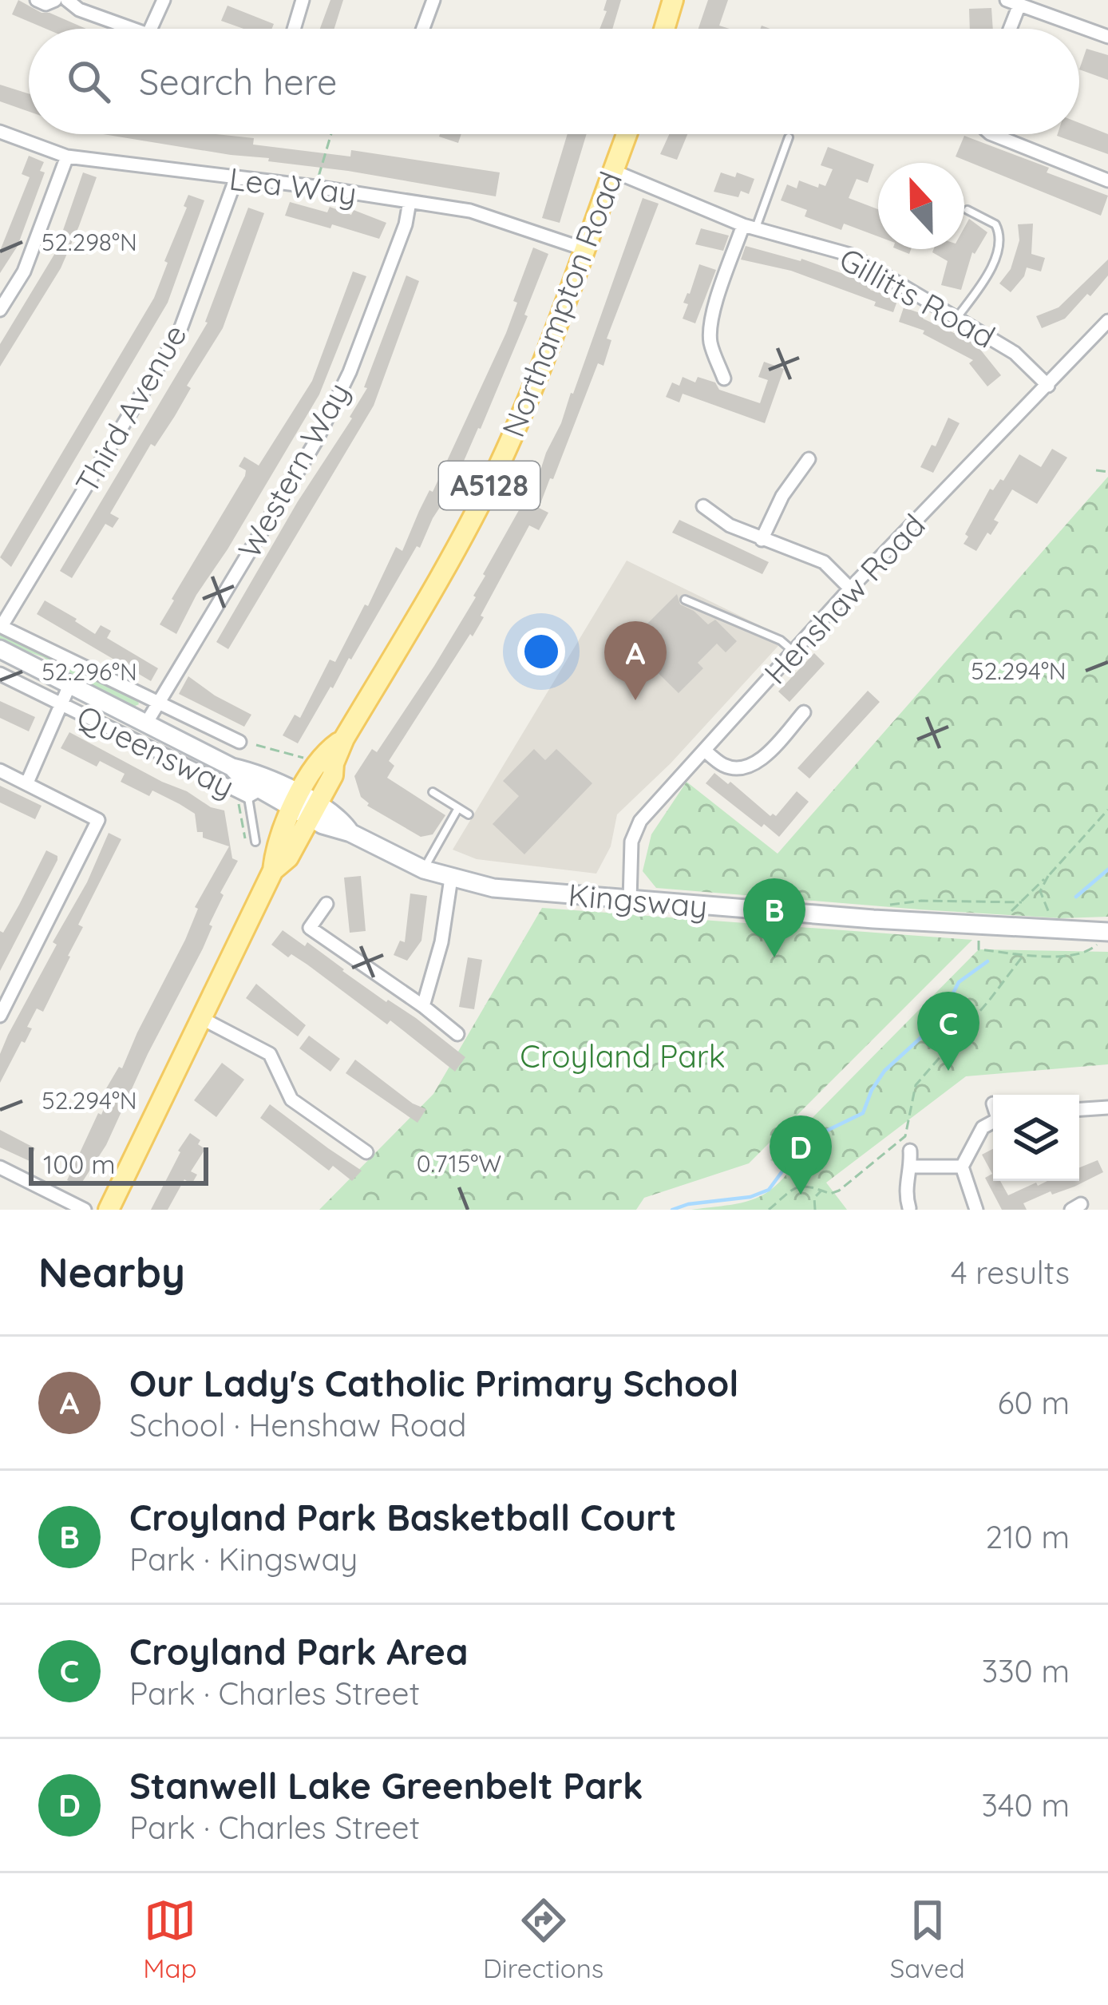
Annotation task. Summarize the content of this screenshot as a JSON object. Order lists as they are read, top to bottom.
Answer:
{
  "streets": {
    "main road": ["Northampton Road", "A5128"],
    "street": [
      "Lea Way",
      "Gillitts Road",
      "Third Avenue",
      "Western Way",
      "Henshaw Road",
      "Queensway",
      "Kingsway"
    ]
  },
  "crossings": [
    ["Lea Way", "Northampton Road"],
    ["Lea Way", "Third Avenue"],
    ["Lea Way", "Western Way"],
    ["Gillitts Road", "Northampton Road"],
    ["Gillitts Road", "Henshaw Road"],
    ["Northampton Road", "Queensway"],
    ["Northampton Road", "Kingsway"],
    ["Western Way", "Queensway"],
    ["Henshaw Road", "Kingsway"],
    ["Queensway", "Kingsway"]
  ],
  "parks": ["Croyland Park"],
  "scale_bar": "100 m",
  "north": "top",
  "page": {
    "search": "Search here",
    "pins": [
      "A",
      "B",
      "C",
      "D"
    ],
    "scale": "100 m",
    "heading": ["Nearby", "4 results"],
    "list": [
      {
        "mark": "A",
        "name": "Our Lady's Catholic Primary School",
        "note": "School · Henshaw Road",
        "value": "60 m"
      },
      {
        "mark": "B",
        "name": "Croyland Park Basketball Court",
        "note": "Park · Kingsway",
        "value": "210 m"
      },
      {
        "mark": "C",
        "name": "Croyland Park Area",
        "note": "Park · Charles Street",
        "value": "330 m"
      },
      {
        "mark": "D",
        "name": "Stanwell Lake Greenbelt Park",
        "note": "Park · Charles Street",
        "value": "340 m"
      }
    ],
    "nav": ["Map", "Directions", "Saved"]
  },
  "coordinates": [
    "52.298°N",
    "52.294°N",
    "52.296°N",
    "0.715°W"
  ]
}
